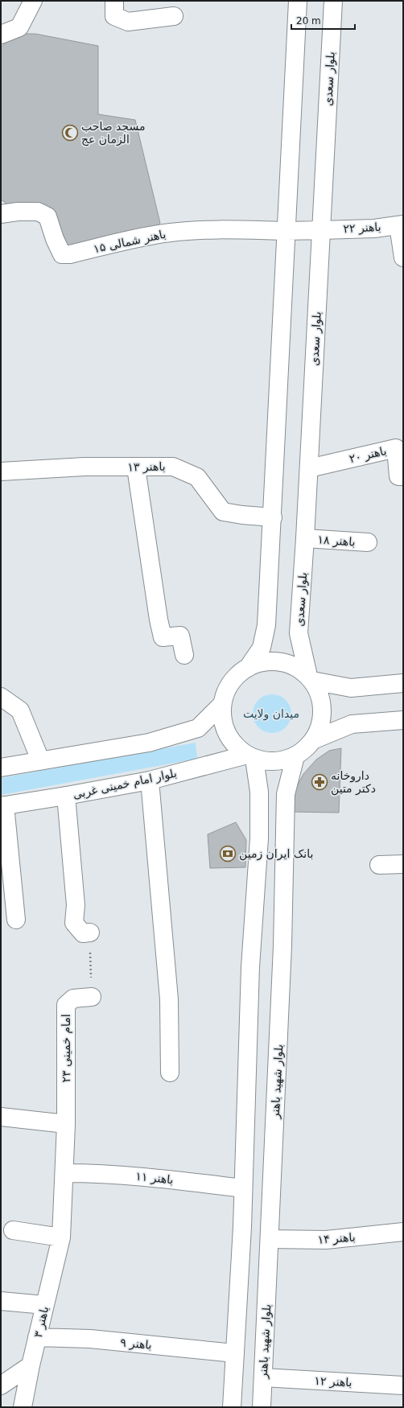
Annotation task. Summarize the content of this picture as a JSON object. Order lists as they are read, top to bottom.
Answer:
{
  "streets": {
    "main road": [
      "بلوار سعدی",
      "باهنر ۲۲",
      "باهنر شمالی ۱۵",
      "باهنر ۲۰",
      "باهنر ۱۳",
      "باهنر ۱۸",
      "بلوار امام خمینی غربی",
      "امام خمینی ۲۳",
      "بلوار شهید باهنر",
      "باهنر ۱۱",
      "باهنر ۱۴",
      "باهنر ۳",
      "باهنر ۹",
      "باهنر ۱۲"
    ]
  },
  "crossings": [
    ["بلوار سعدی", "باهنر ۲۲"],
    ["بلوار سعدی", "باهنر ۲۰"],
    ["بلوار سعدی", "باهنر ۱۸"],
    ["بلوار سعدی", "بلوار امام خمینی غربی"],
    ["بلوار سعدی", "بلوار شهید باهنر"],
    ["باهنر ۲۲", "باهنر شمالی ۱۵"],
    ["بلوار امام خمینی غربی", "بلوار شهید باهنر"],
    ["امام خمینی ۲۳", "باهنر ۱۱"],
    ["امام خمینی ۲۳", "باهنر ۳"],
    ["بلوار شهید باهنر", "باهنر ۱۴"],
    ["بلوار شهید باهنر", "باهنر ۱۲"],
    ["باهنر ۳", "باهنر ۹"]
  ],
  "parks": ["میدان ولایت"],
  "places": {
    "mosque": ["مسجد صاحب الزمان عج"],
    "pharmacy": ["داروخانه دکتر متین"],
    "bank": ["بانک ایران زمین"]
  },
  "scale_bar": "20 m"
}
